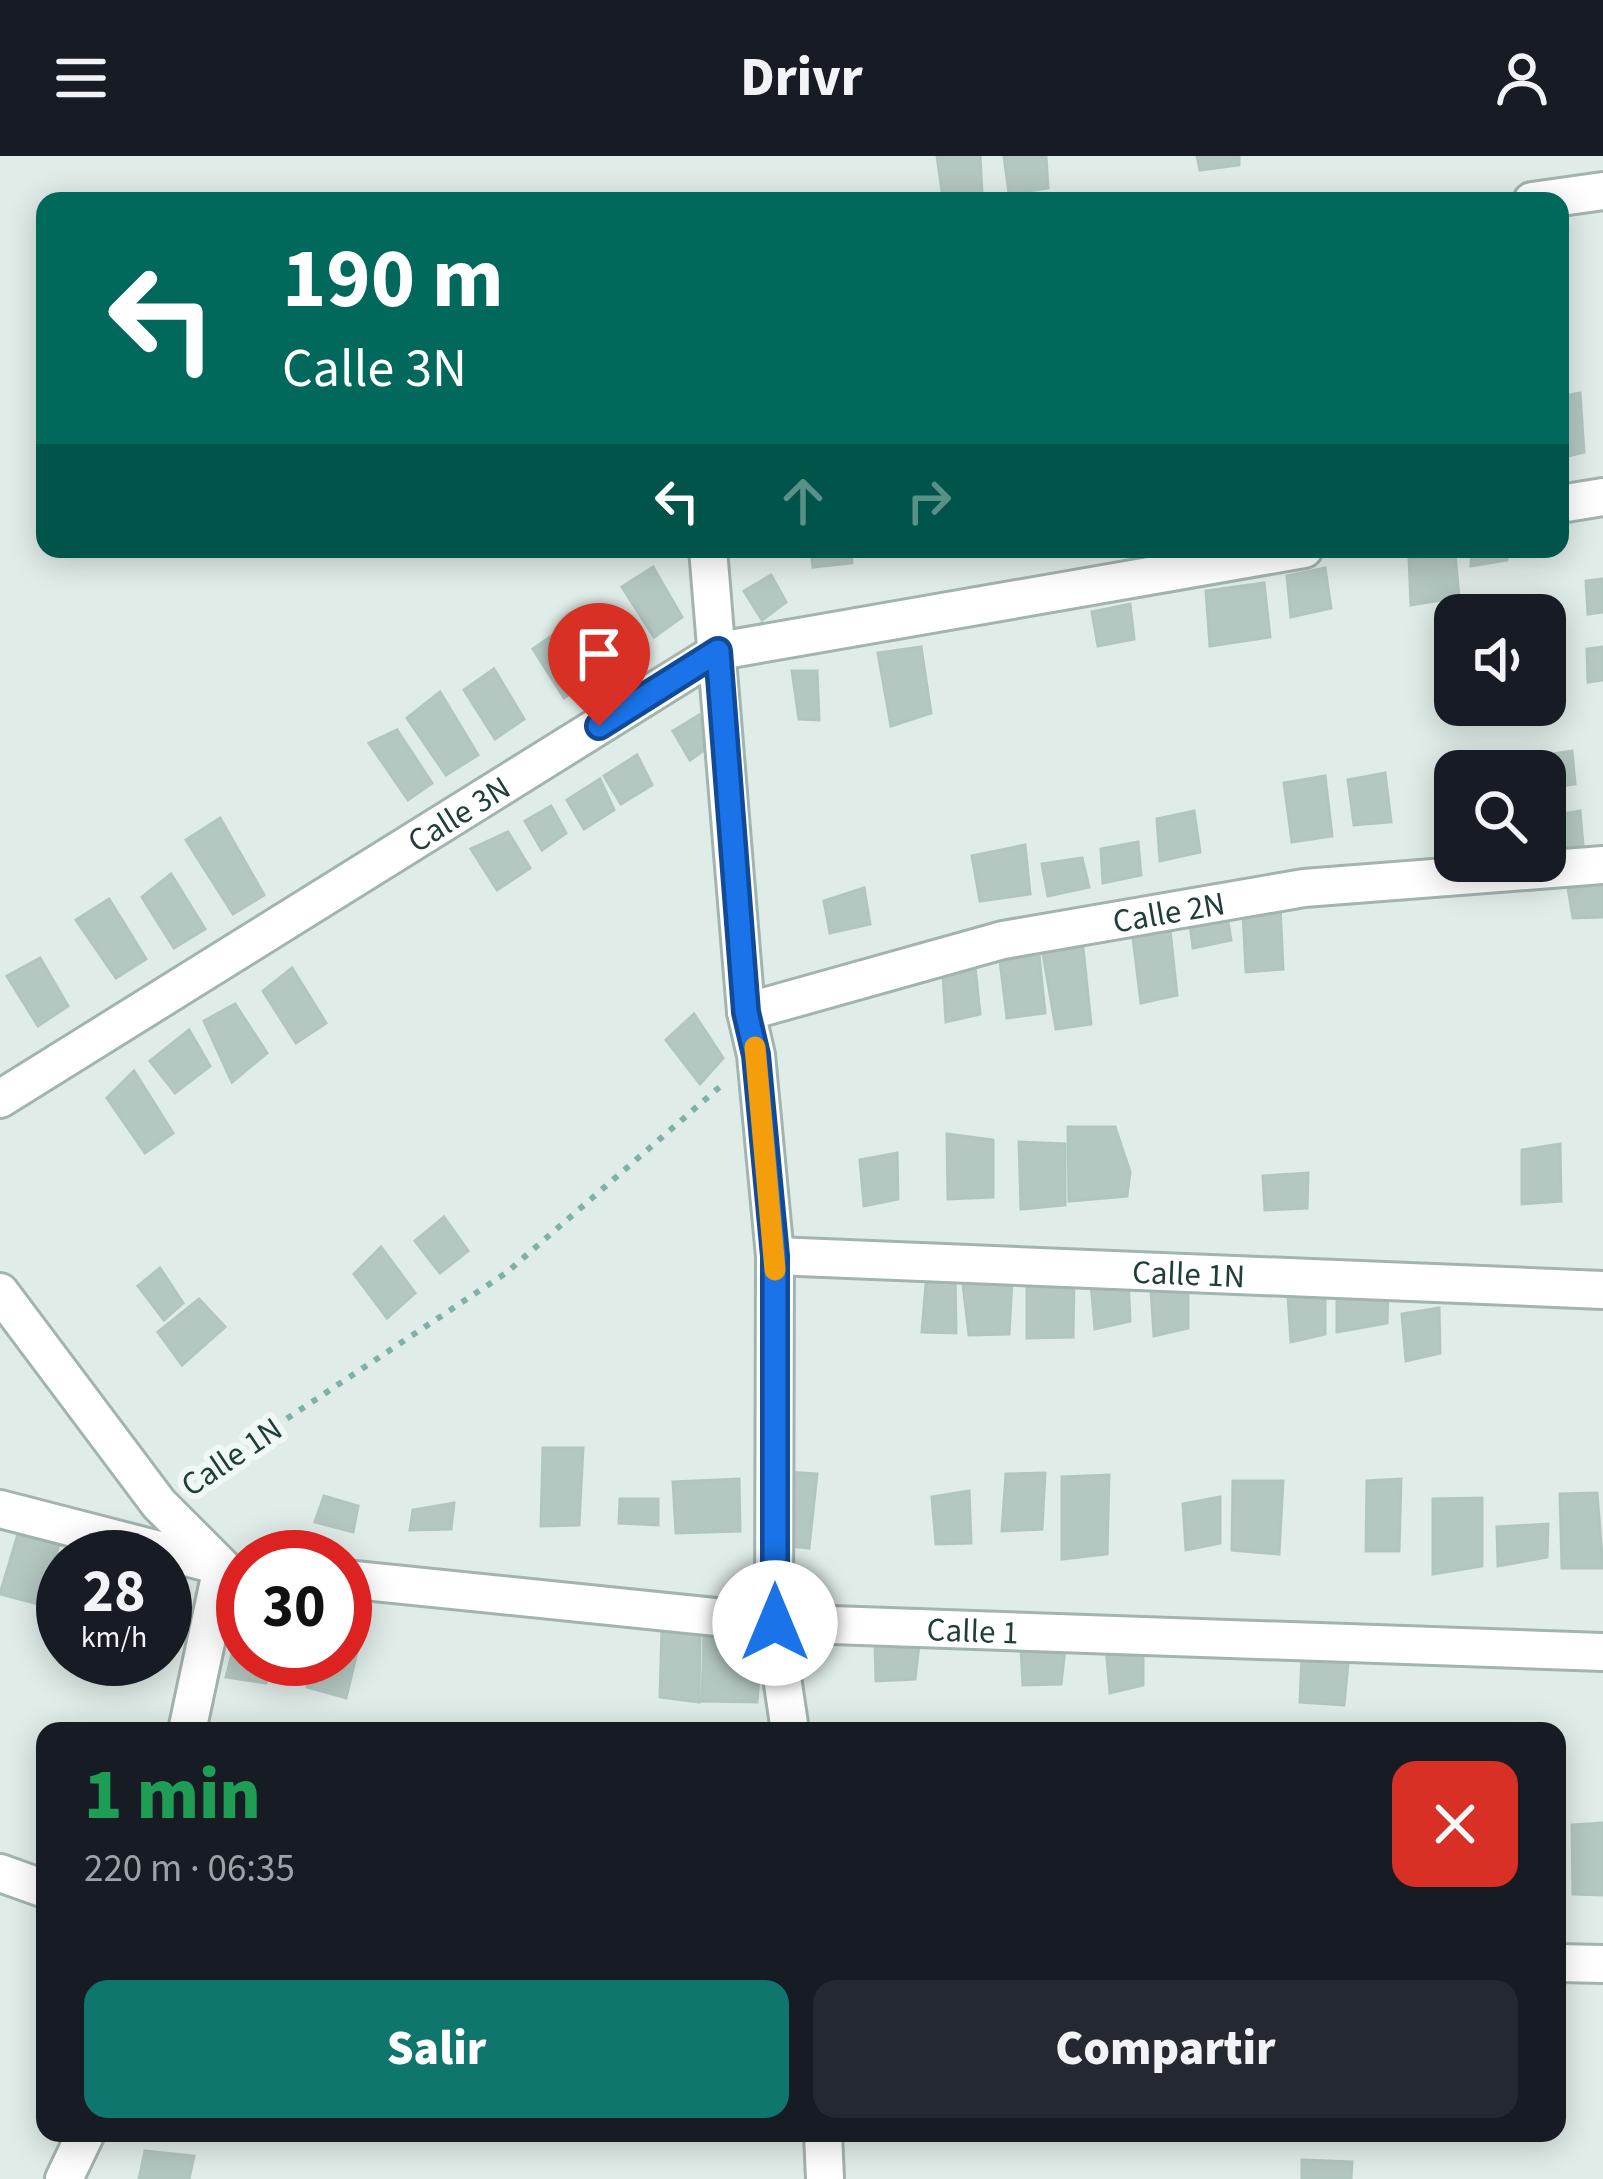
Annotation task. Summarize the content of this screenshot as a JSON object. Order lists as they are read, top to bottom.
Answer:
{
  "streets": {
    "street": [
      "Calle 3N",
      "Calle 2N",
      "Calle 1N",
      "Calle 1"
    ]
  },
  "page": {
    "header": "Drivr",
    "turn": ["190 m", "Calle 3N"],
    "speed": "28 km/h",
    "limit": "30",
    "heading": ["1 min", "220 m · 06:35"],
    "buttons": ["Salir", "Compartir"]
  }
}
